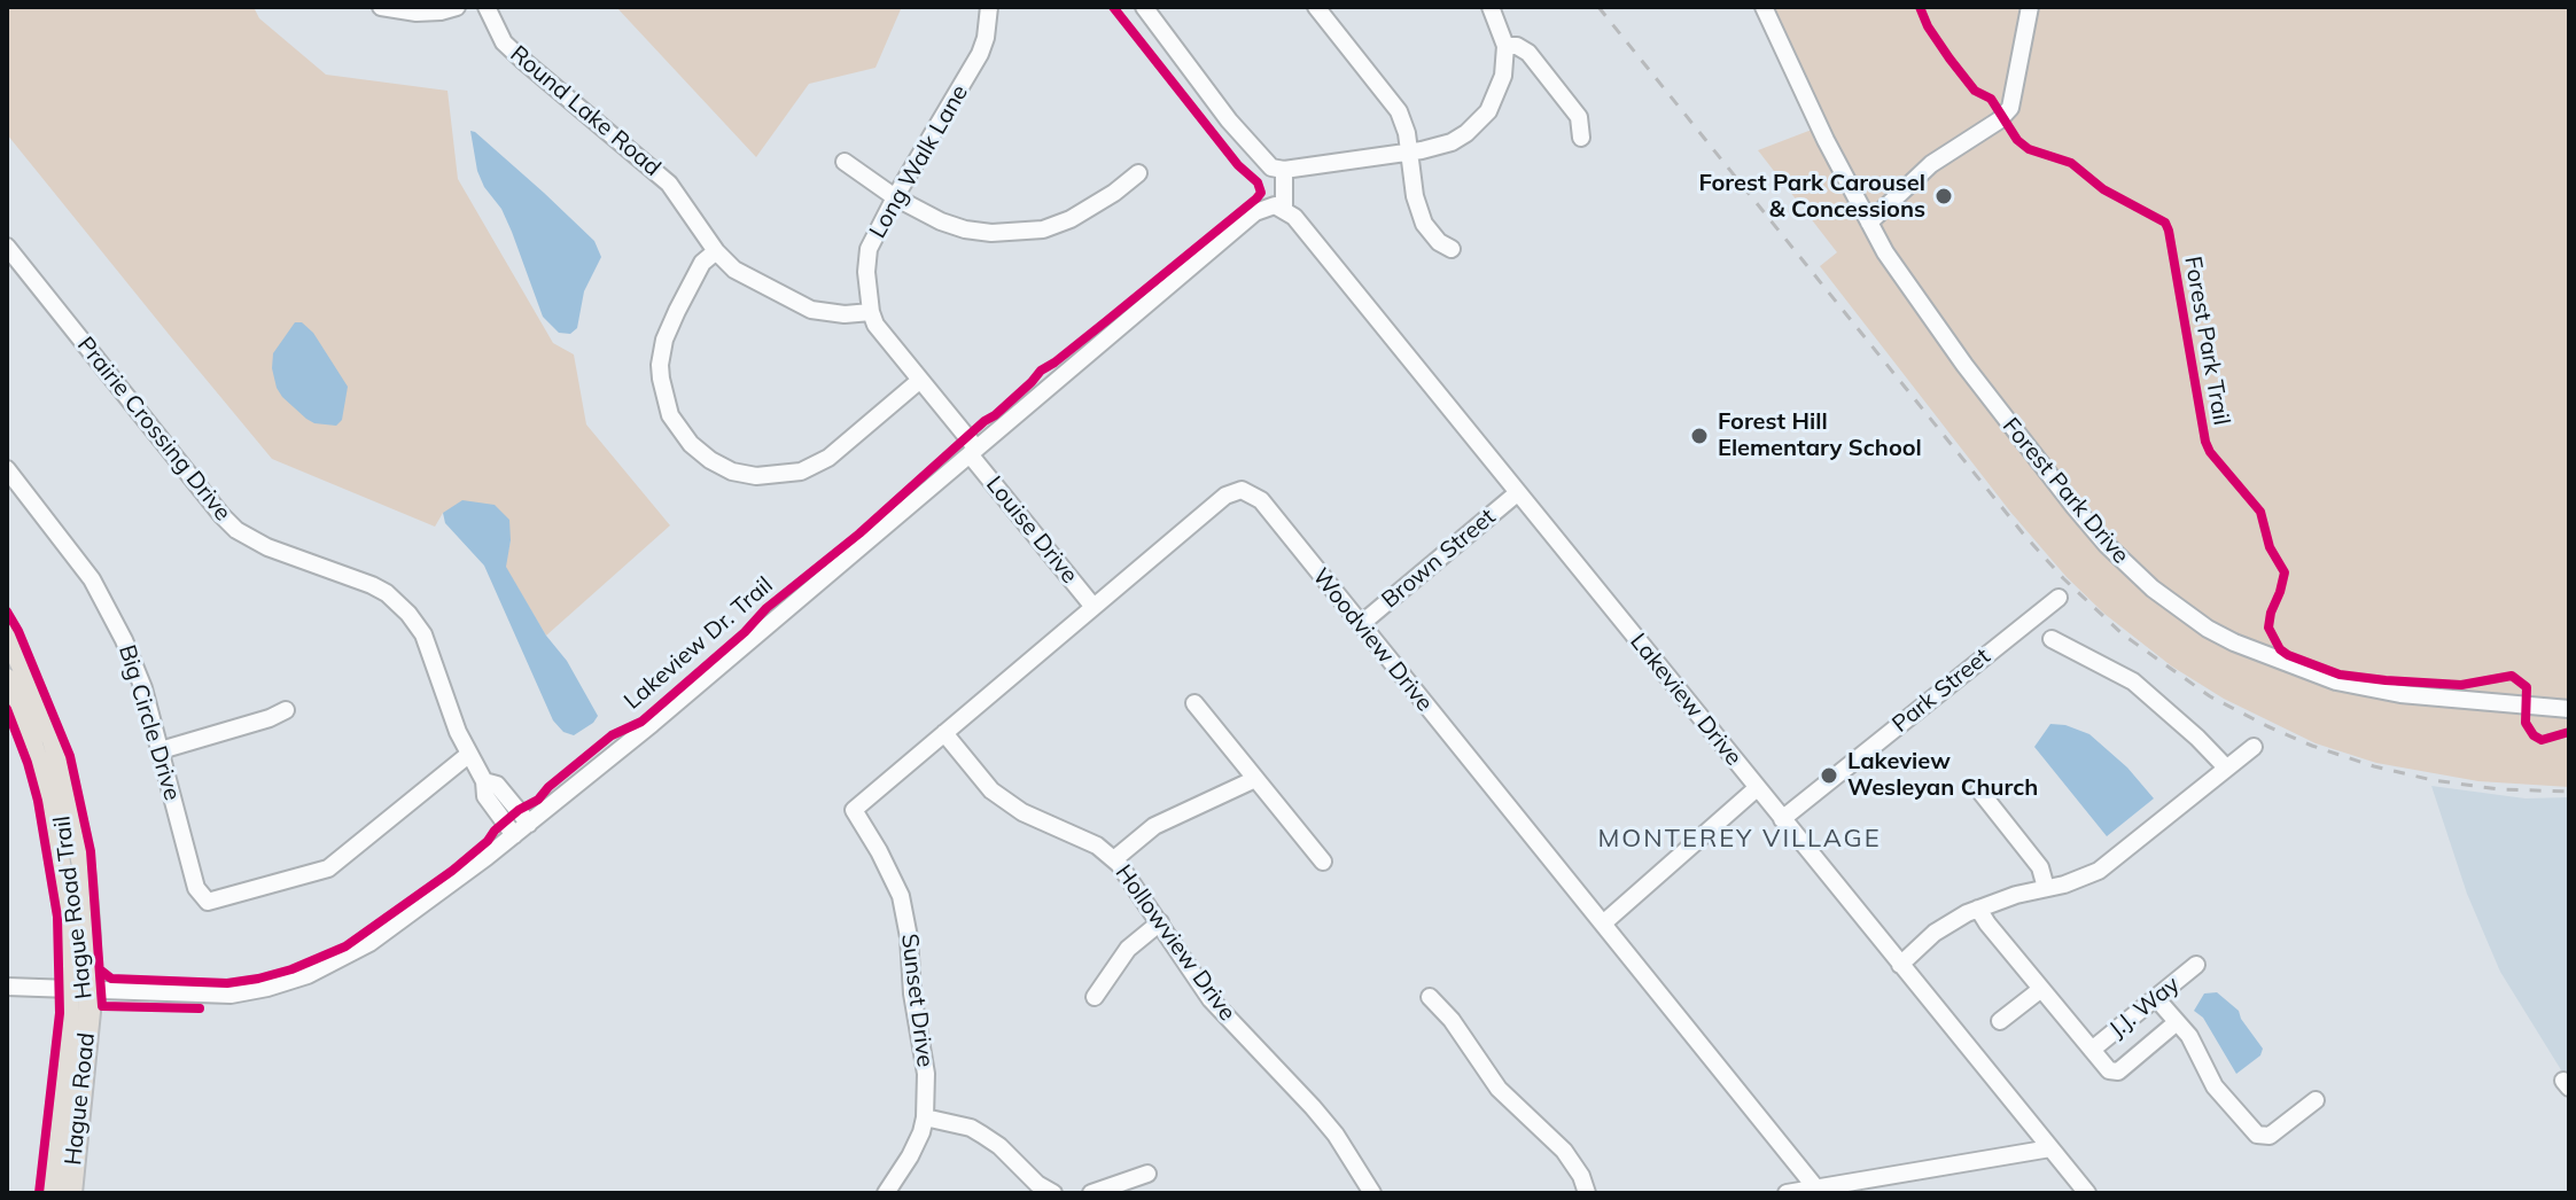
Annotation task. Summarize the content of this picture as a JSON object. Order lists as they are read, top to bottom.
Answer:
{
  "streets": {
    "main road": ["Hague Road"],
    "street": [
      "Round Lake Road",
      "Long Walk Lane",
      "Prairie Crossing Drive",
      "Forest Park Drive",
      "Louise Drive",
      "Brown Street",
      "Woodview Drive",
      "Park Street",
      "Lakeview Drive",
      "Big Circle Drive",
      "Hollowview Drive",
      "Sunset Drive",
      "J.J. Way"
    ],
    "cycle path": ["Forest Park Trail", "Lakeview Dr. Trail", "Hague Road Trail"]
  },
  "crossings": [
    ["Round Lake Road", "Long Walk Lane"],
    ["Long Walk Lane", "Louise Drive"],
    ["Prairie Crossing Drive", "Big Circle Drive"],
    ["Louise Drive", "Woodview Drive"],
    ["Brown Street", "Woodview Drive"],
    ["Brown Street", "Lakeview Drive"],
    ["Woodview Drive", "Hollowview Drive"],
    ["Woodview Drive", "Sunset Drive"],
    ["Park Street", "Lakeview Drive"]
  ],
  "districts": ["MONTEREY VILLAGE"],
  "places": ["Forest Park Carousel & Concessions", "Forest Hill Elementary School", "Lakeview Wesleyan Church"]
}
